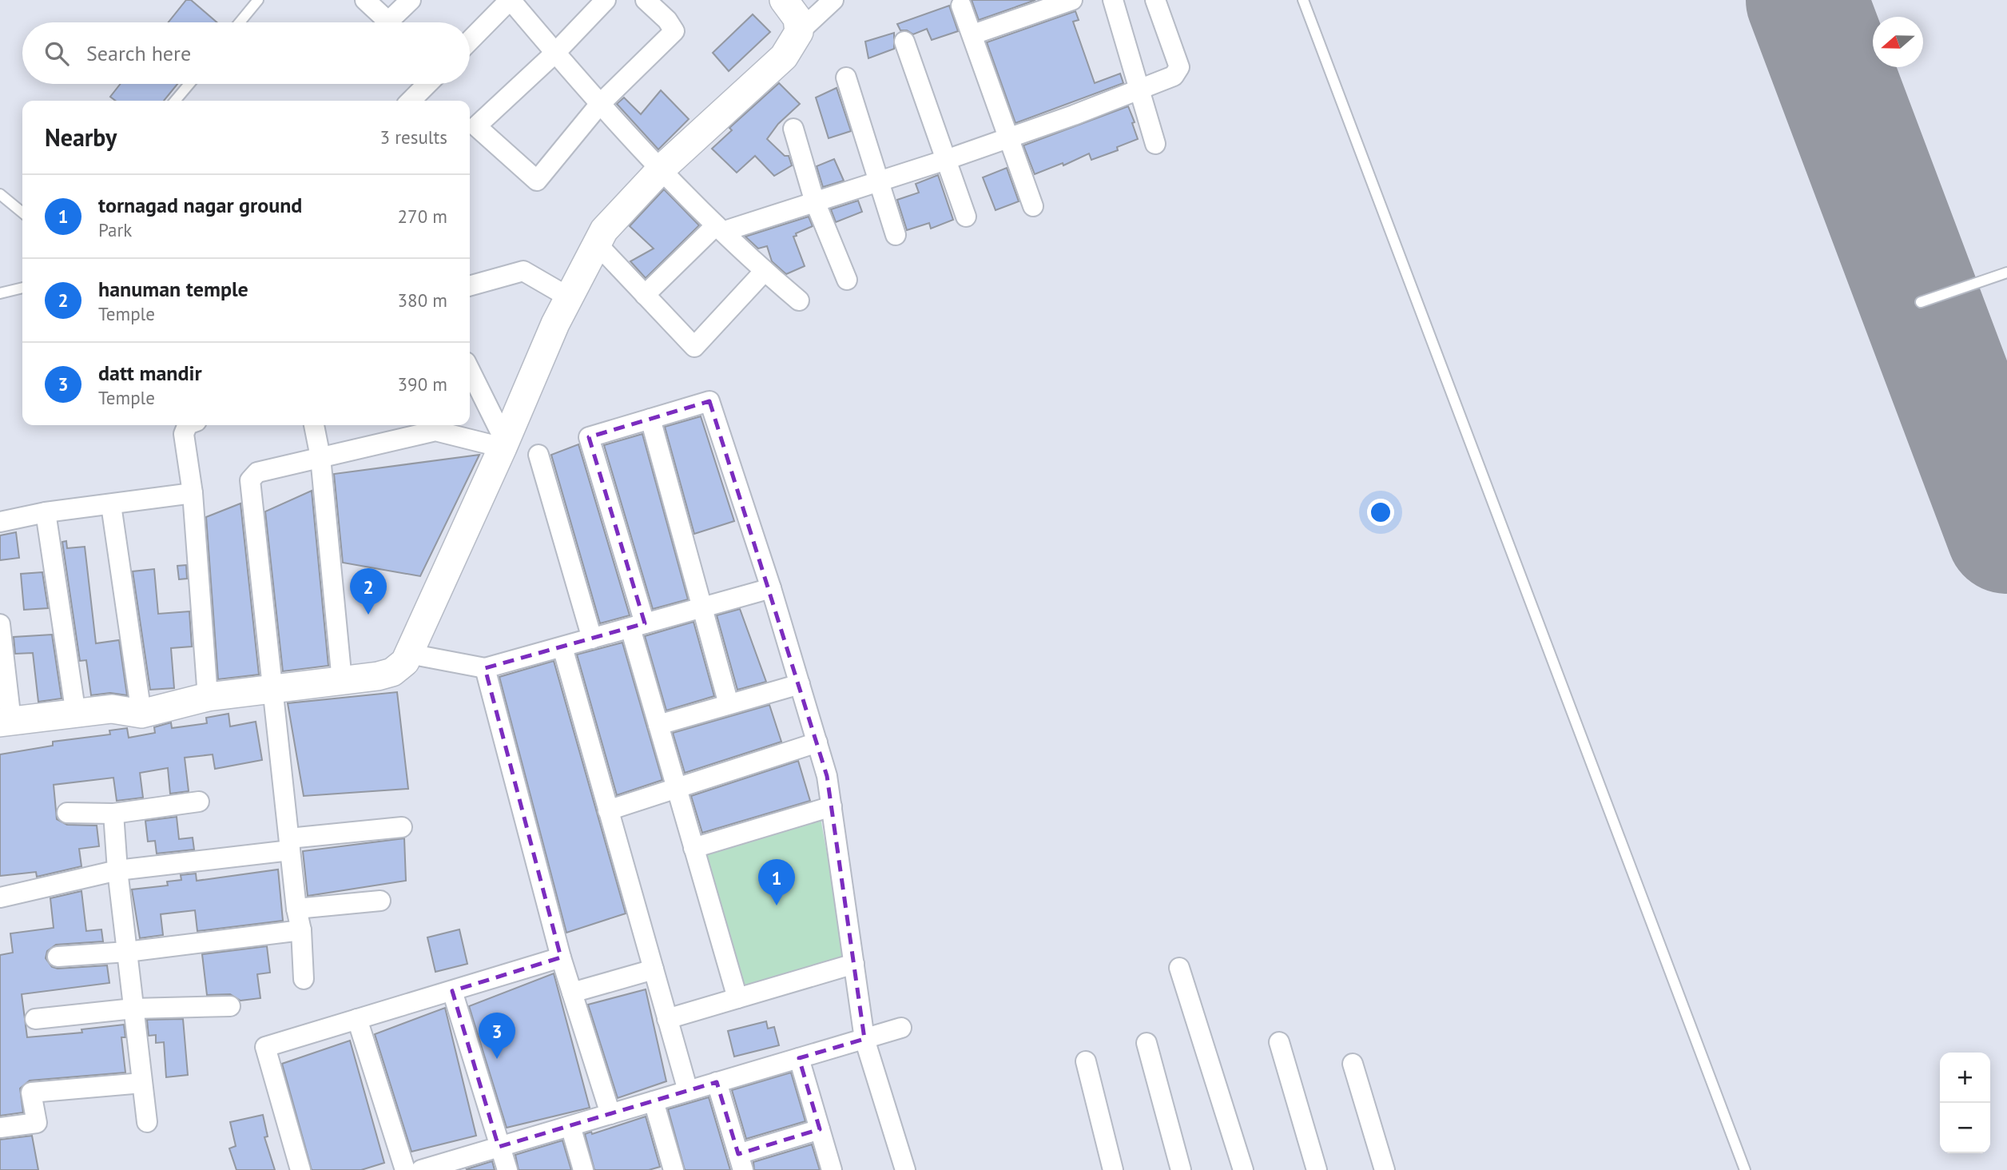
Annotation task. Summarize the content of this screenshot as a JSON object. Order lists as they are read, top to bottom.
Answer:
{
  "north": "left",
  "page": {
    "search": "Search here",
    "heading": ["Nearby", "3 results"],
    "list": [
      {
        "mark": "1",
        "name": "tornagad nagar ground",
        "note": "Park",
        "value": "270 m"
      },
      {
        "mark": "2",
        "name": "hanuman temple",
        "note": "Temple",
        "value": "380 m"
      },
      {
        "mark": "3",
        "name": "datt mandir",
        "note": "Temple",
        "value": "390 m"
      }
    ],
    "pins": ["2", "1", "3"],
    "map_buttons": ["+", "−"]
  }
}
